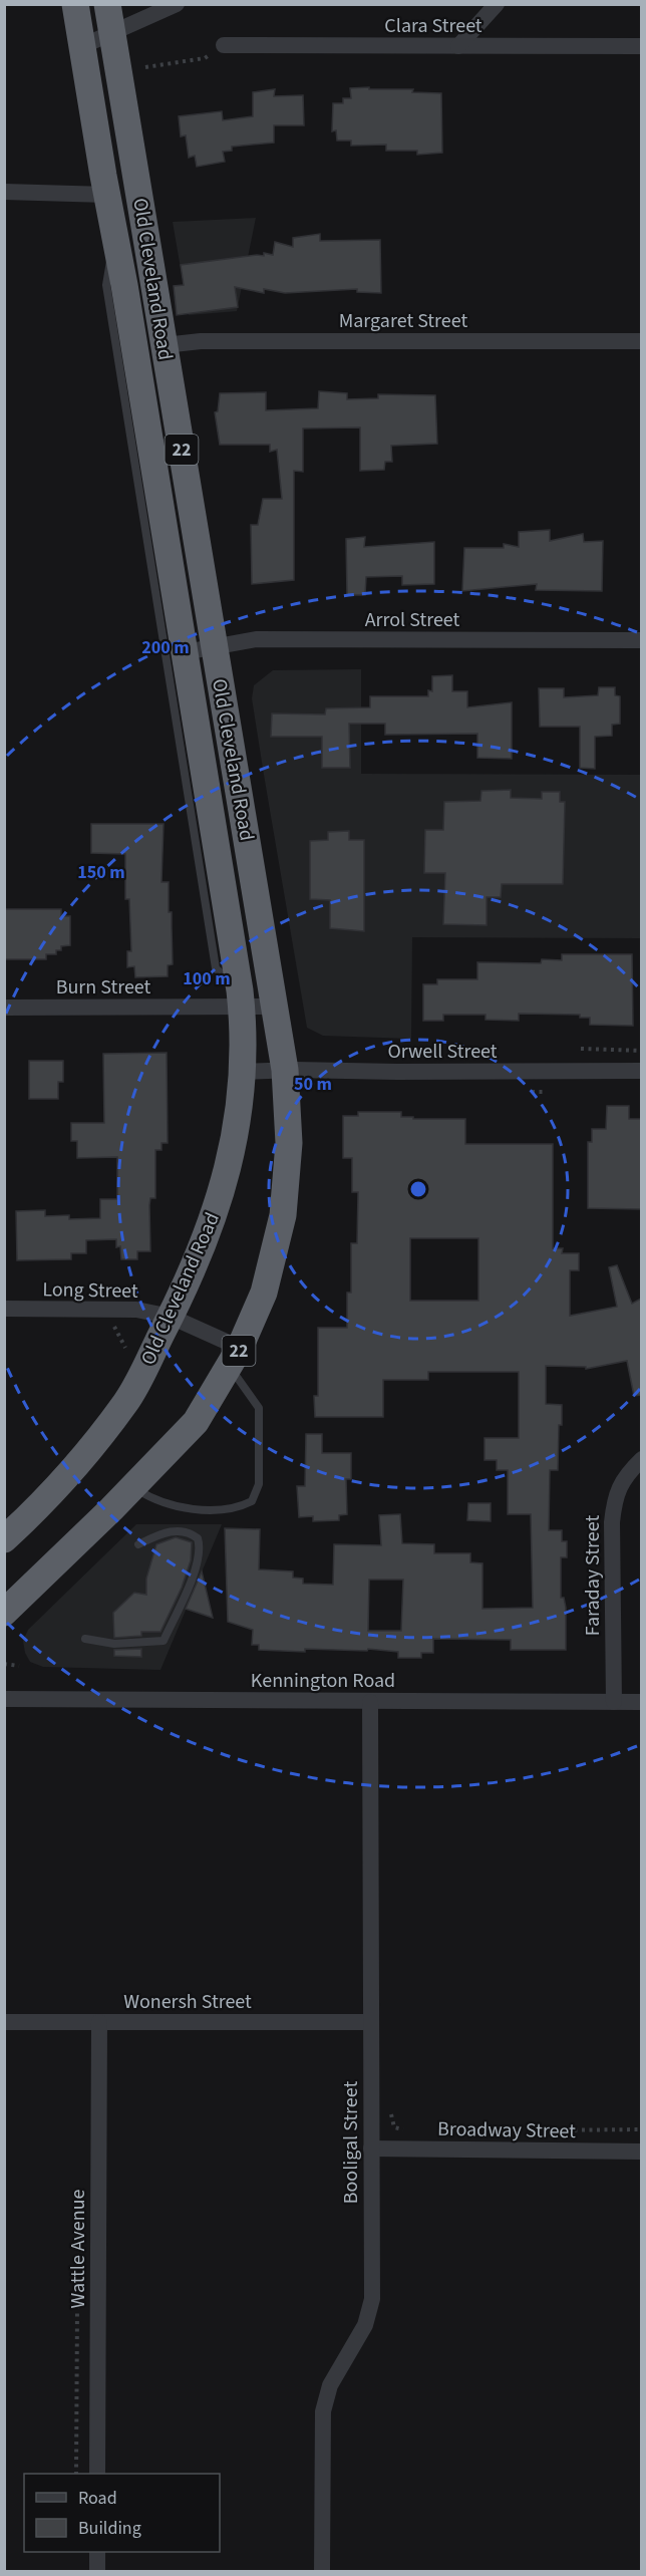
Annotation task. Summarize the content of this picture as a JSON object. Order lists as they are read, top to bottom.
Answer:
{
  "streets": {
    "highway": ["Old Cleveland Road", "22"],
    "street": [
      "Clara Street",
      "Margaret Street",
      "Arrol Street",
      "Burn Street",
      "Orwell Street",
      "Long Street",
      "Faraday Street",
      "Kennington Road",
      "Wonersh Street",
      "Broadway Street",
      "Booligal Street",
      "Wattle Avenue"
    ]
  },
  "crossings": [
    ["Old Cleveland Road", "Margaret Street"],
    ["Old Cleveland Road", "Arrol Street"],
    ["Old Cleveland Road", "Burn Street"],
    ["Old Cleveland Road", "Orwell Street"],
    ["Old Cleveland Road", "Long Street"],
    ["Faraday Street", "Kennington Road"],
    ["Kennington Road", "Booligal Street"],
    ["Wonersh Street", "Booligal Street"],
    ["Wonersh Street", "Wattle Avenue"],
    ["Broadway Street", "Booligal Street"]
  ],
  "legend": ["Road", "Building"],
  "rings": [
    "200 m",
    "150 m",
    "100 m",
    "50 m"
  ]
}
